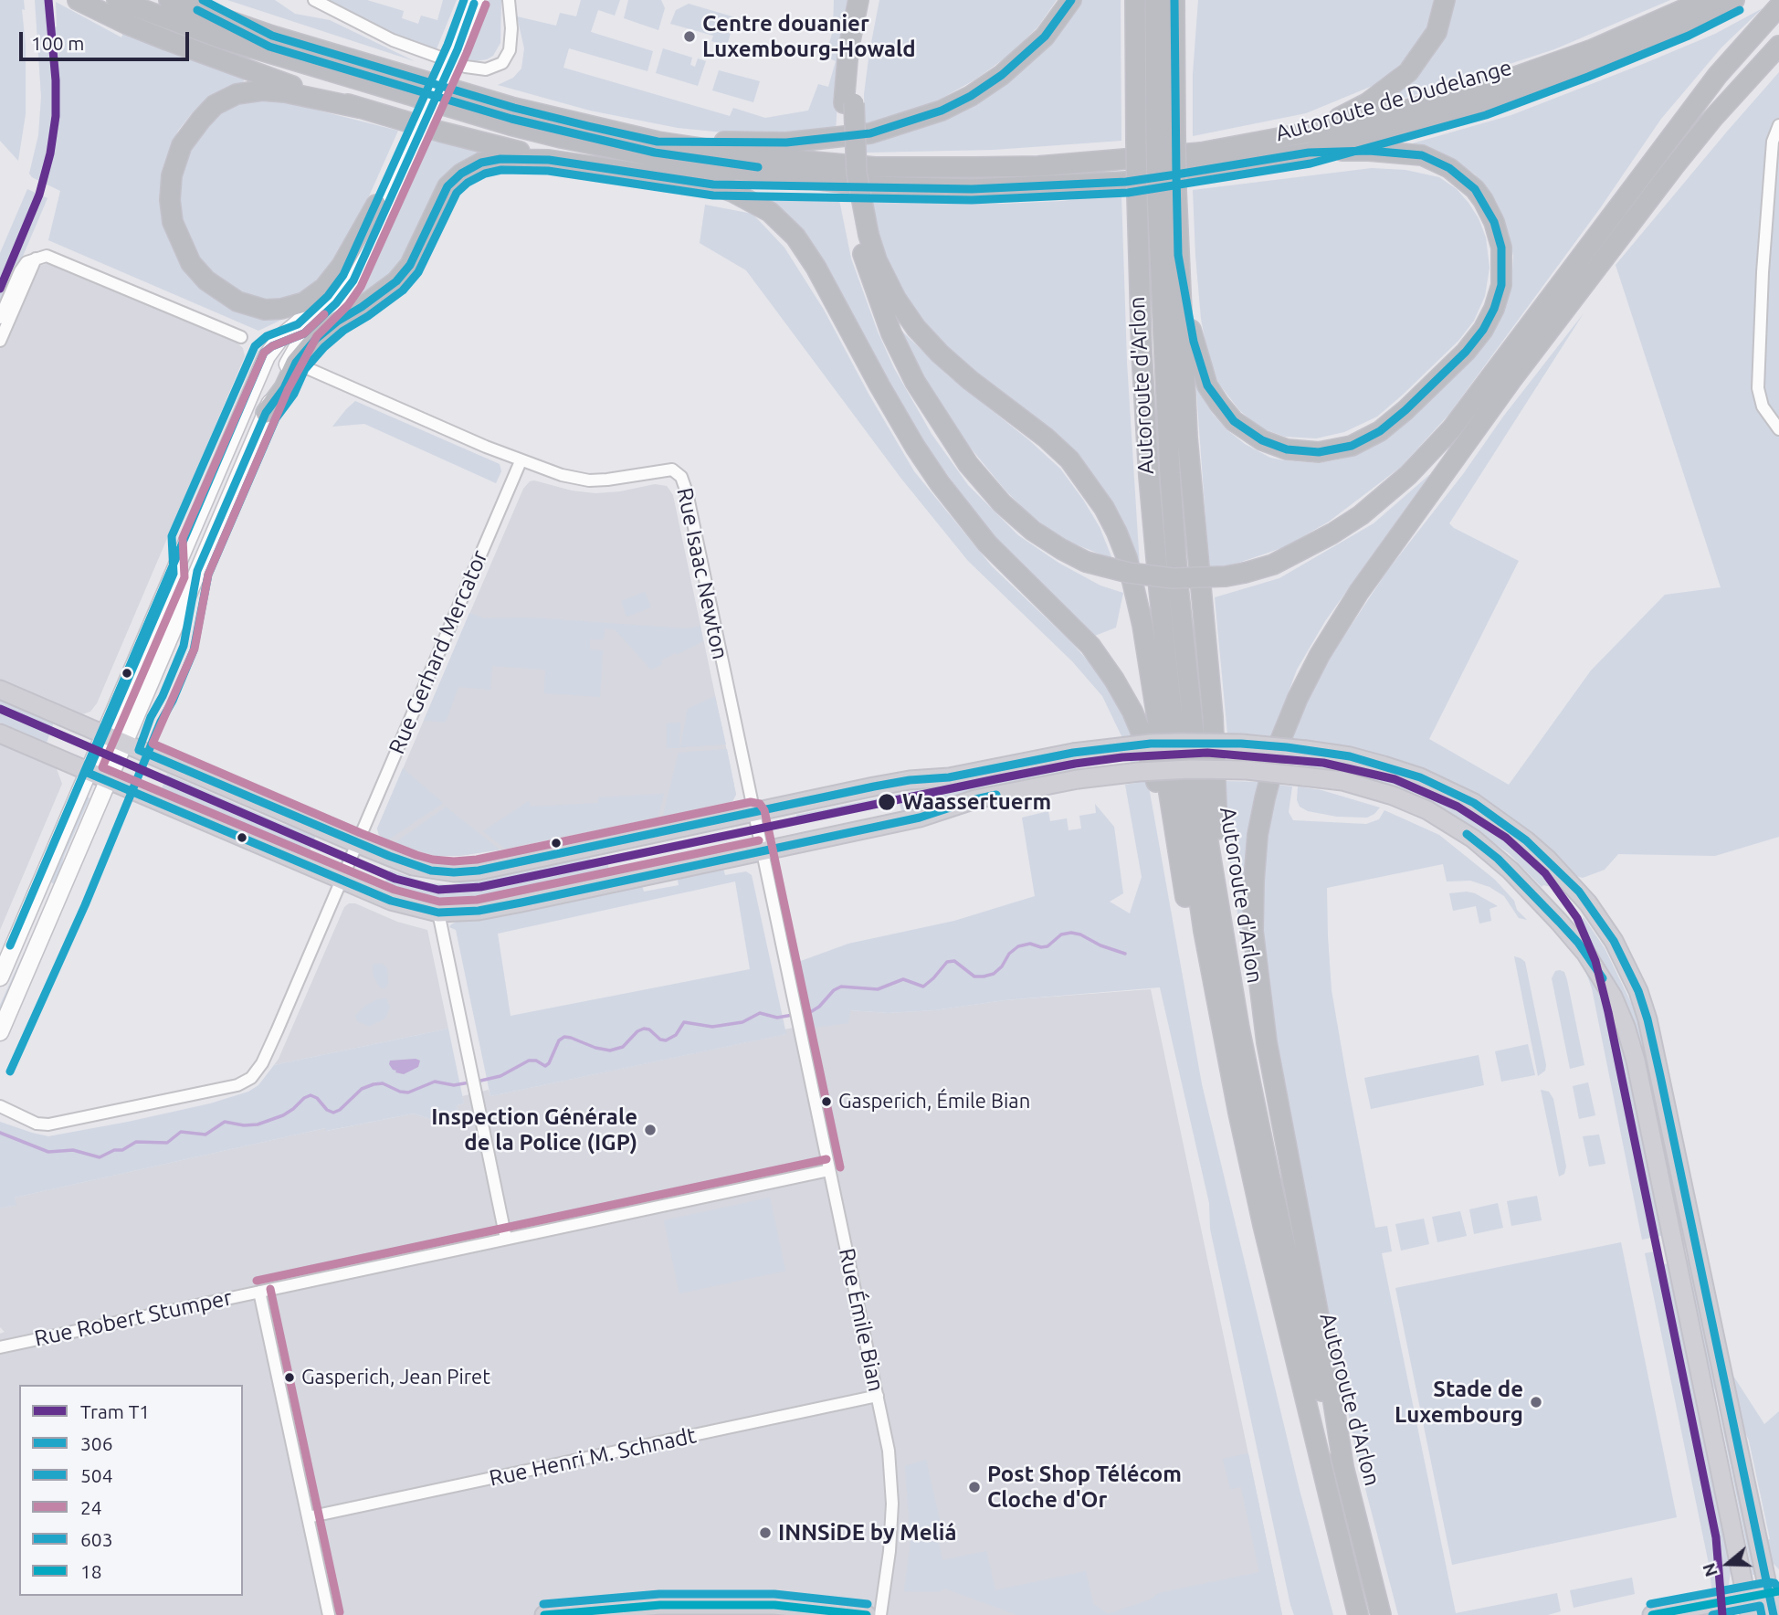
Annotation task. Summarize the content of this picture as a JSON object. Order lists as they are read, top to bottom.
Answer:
{
  "streets": {
    "highway": ["Autoroute de Dudelange", "Autoroute d'Arlon"],
    "street": [
      "Rue Isaac Newton",
      "Rue Gerhard Mercator",
      "Rue Robert Stumper",
      "Rue Émile Bian",
      "Rue Henri M. Schnadt"
    ]
  },
  "crossings": [
    ["Rue Isaac Newton", "Rue Gerhard Mercator"],
    ["Rue Isaac Newton", "Rue Émile Bian"],
    ["Rue Robert Stumper", "Rue Émile Bian"],
    ["Rue Émile Bian", "Rue Henri M. Schnadt"]
  ],
  "places": [
    "Centre douanier Luxembourg-Howald",
    "Waassertuerm",
    "Gasperich, Émile Bian",
    "Inspection Générale de la Police (IGP)",
    "Gasperich, Jean Piret",
    "Stade de Luxembourg",
    "Post Shop Télécom Cloche d'Or",
    "INNSiDE by Meliá"
  ],
  "lines": [
    "tram line T1",
    "transit line 306",
    "transit line 504",
    "transit line 24",
    "transit line 603",
    "transit line 18"
  ],
  "legend": [
    "Tram T1",
    "306",
    "504",
    "24",
    "603",
    "18"
  ],
  "scale_bar": "100 m",
  "north": "left"
}
